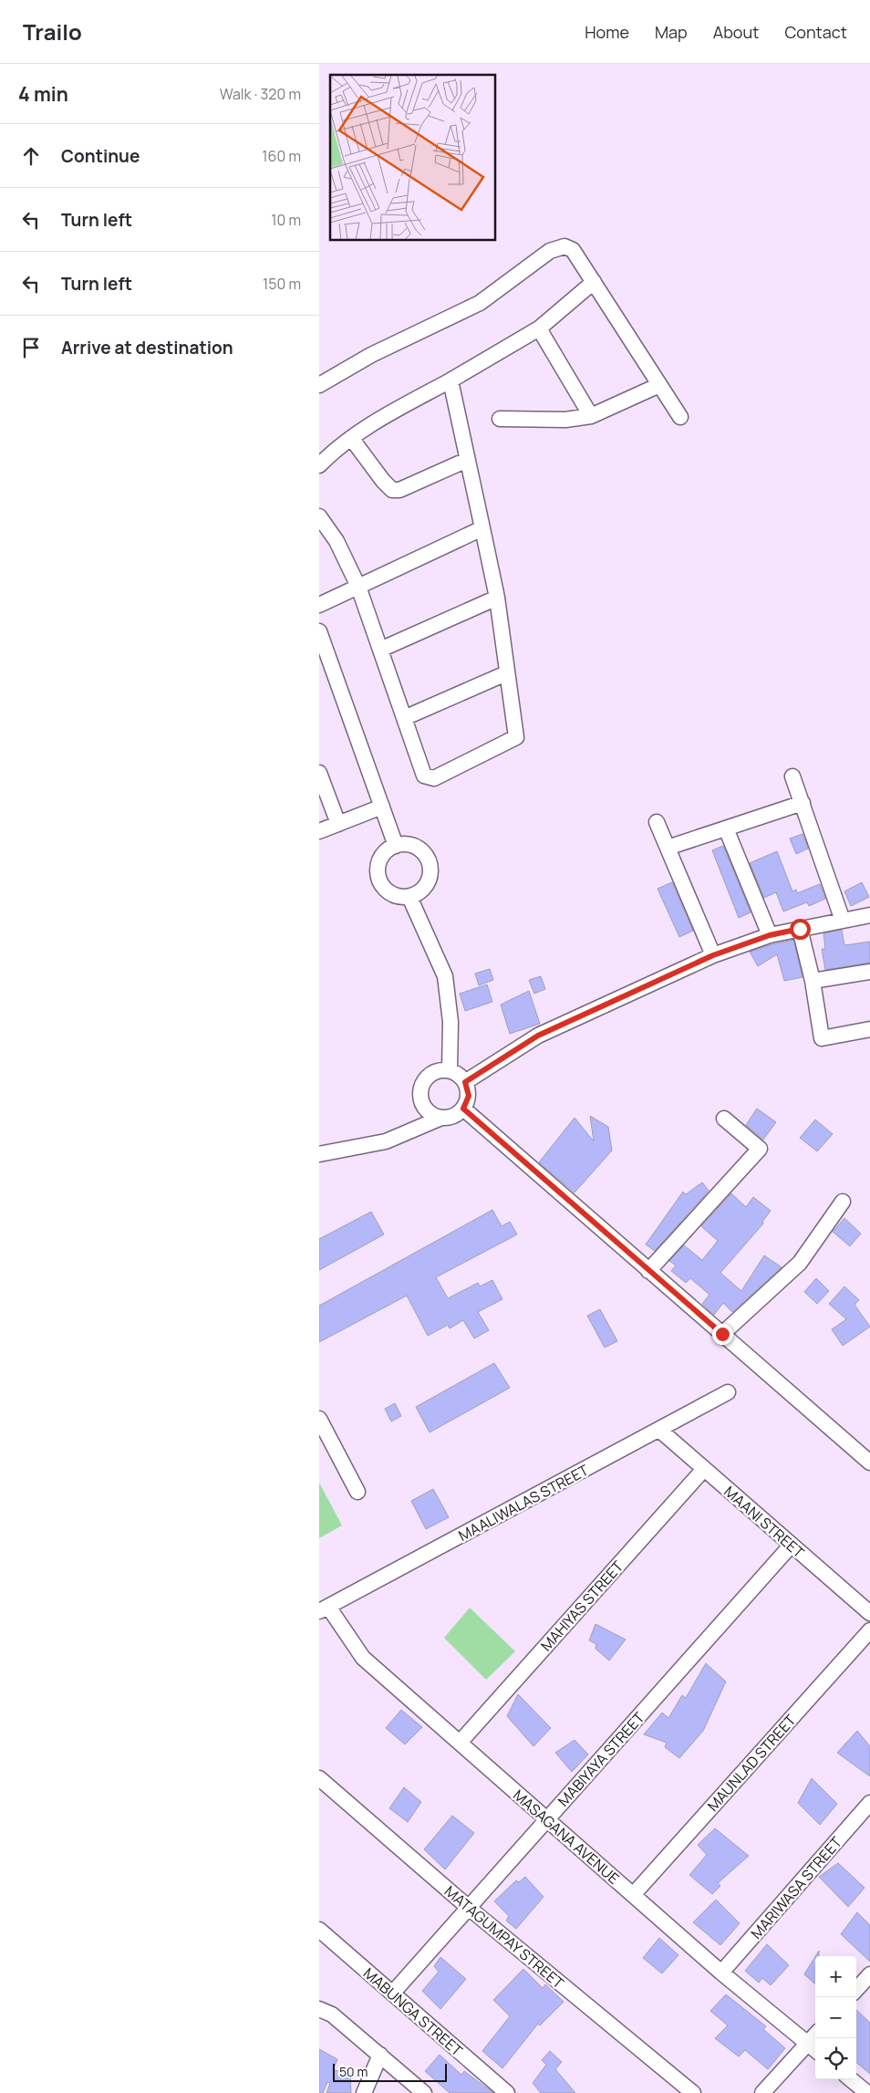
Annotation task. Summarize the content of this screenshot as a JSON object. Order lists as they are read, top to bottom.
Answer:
{
  "streets": {
    "street": [
      "MAALIWALAS STREET",
      "MAANI STREET",
      "MAHIYAS STREET",
      "MABIYAYA STREET",
      "MAUNLAD STREET",
      "MASAGANA AVENUE",
      "MARIWASA STREET",
      "MATAGUMPAY STREET",
      "MABUNGA STREET"
    ]
  },
  "crossings": [
    ["MAALIWALAS STREET", "MAANI STREET"],
    ["MAALIWALAS STREET", "MASAGANA AVENUE"],
    ["MAANI STREET", "MAHIYAS STREET"],
    ["MAANI STREET", "MABIYAYA STREET"],
    ["MAHIYAS STREET", "MASAGANA AVENUE"],
    ["MABIYAYA STREET", "MASAGANA AVENUE"],
    ["MABIYAYA STREET", "MATAGUMPAY STREET"],
    ["MABIYAYA STREET", "MABUNGA STREET"],
    ["MAUNLAD STREET", "MASAGANA AVENUE"],
    ["MASAGANA AVENUE", "MARIWASA STREET"]
  ],
  "scale_bar": "50 m",
  "page": {
    "header": "Trailo",
    "nav": [
      "Home",
      "Map",
      "About",
      "Contact"
    ],
    "heading": ["4 min", "Walk · 320 m"],
    "list": [
      ["Continue", "160 m"],
      ["Turn left", "10 m"],
      ["Turn left", "150 m"],
      "Arrive at destination"
    ],
    "map_buttons": ["+", "−"],
    "scale": "50 m"
  }
}
